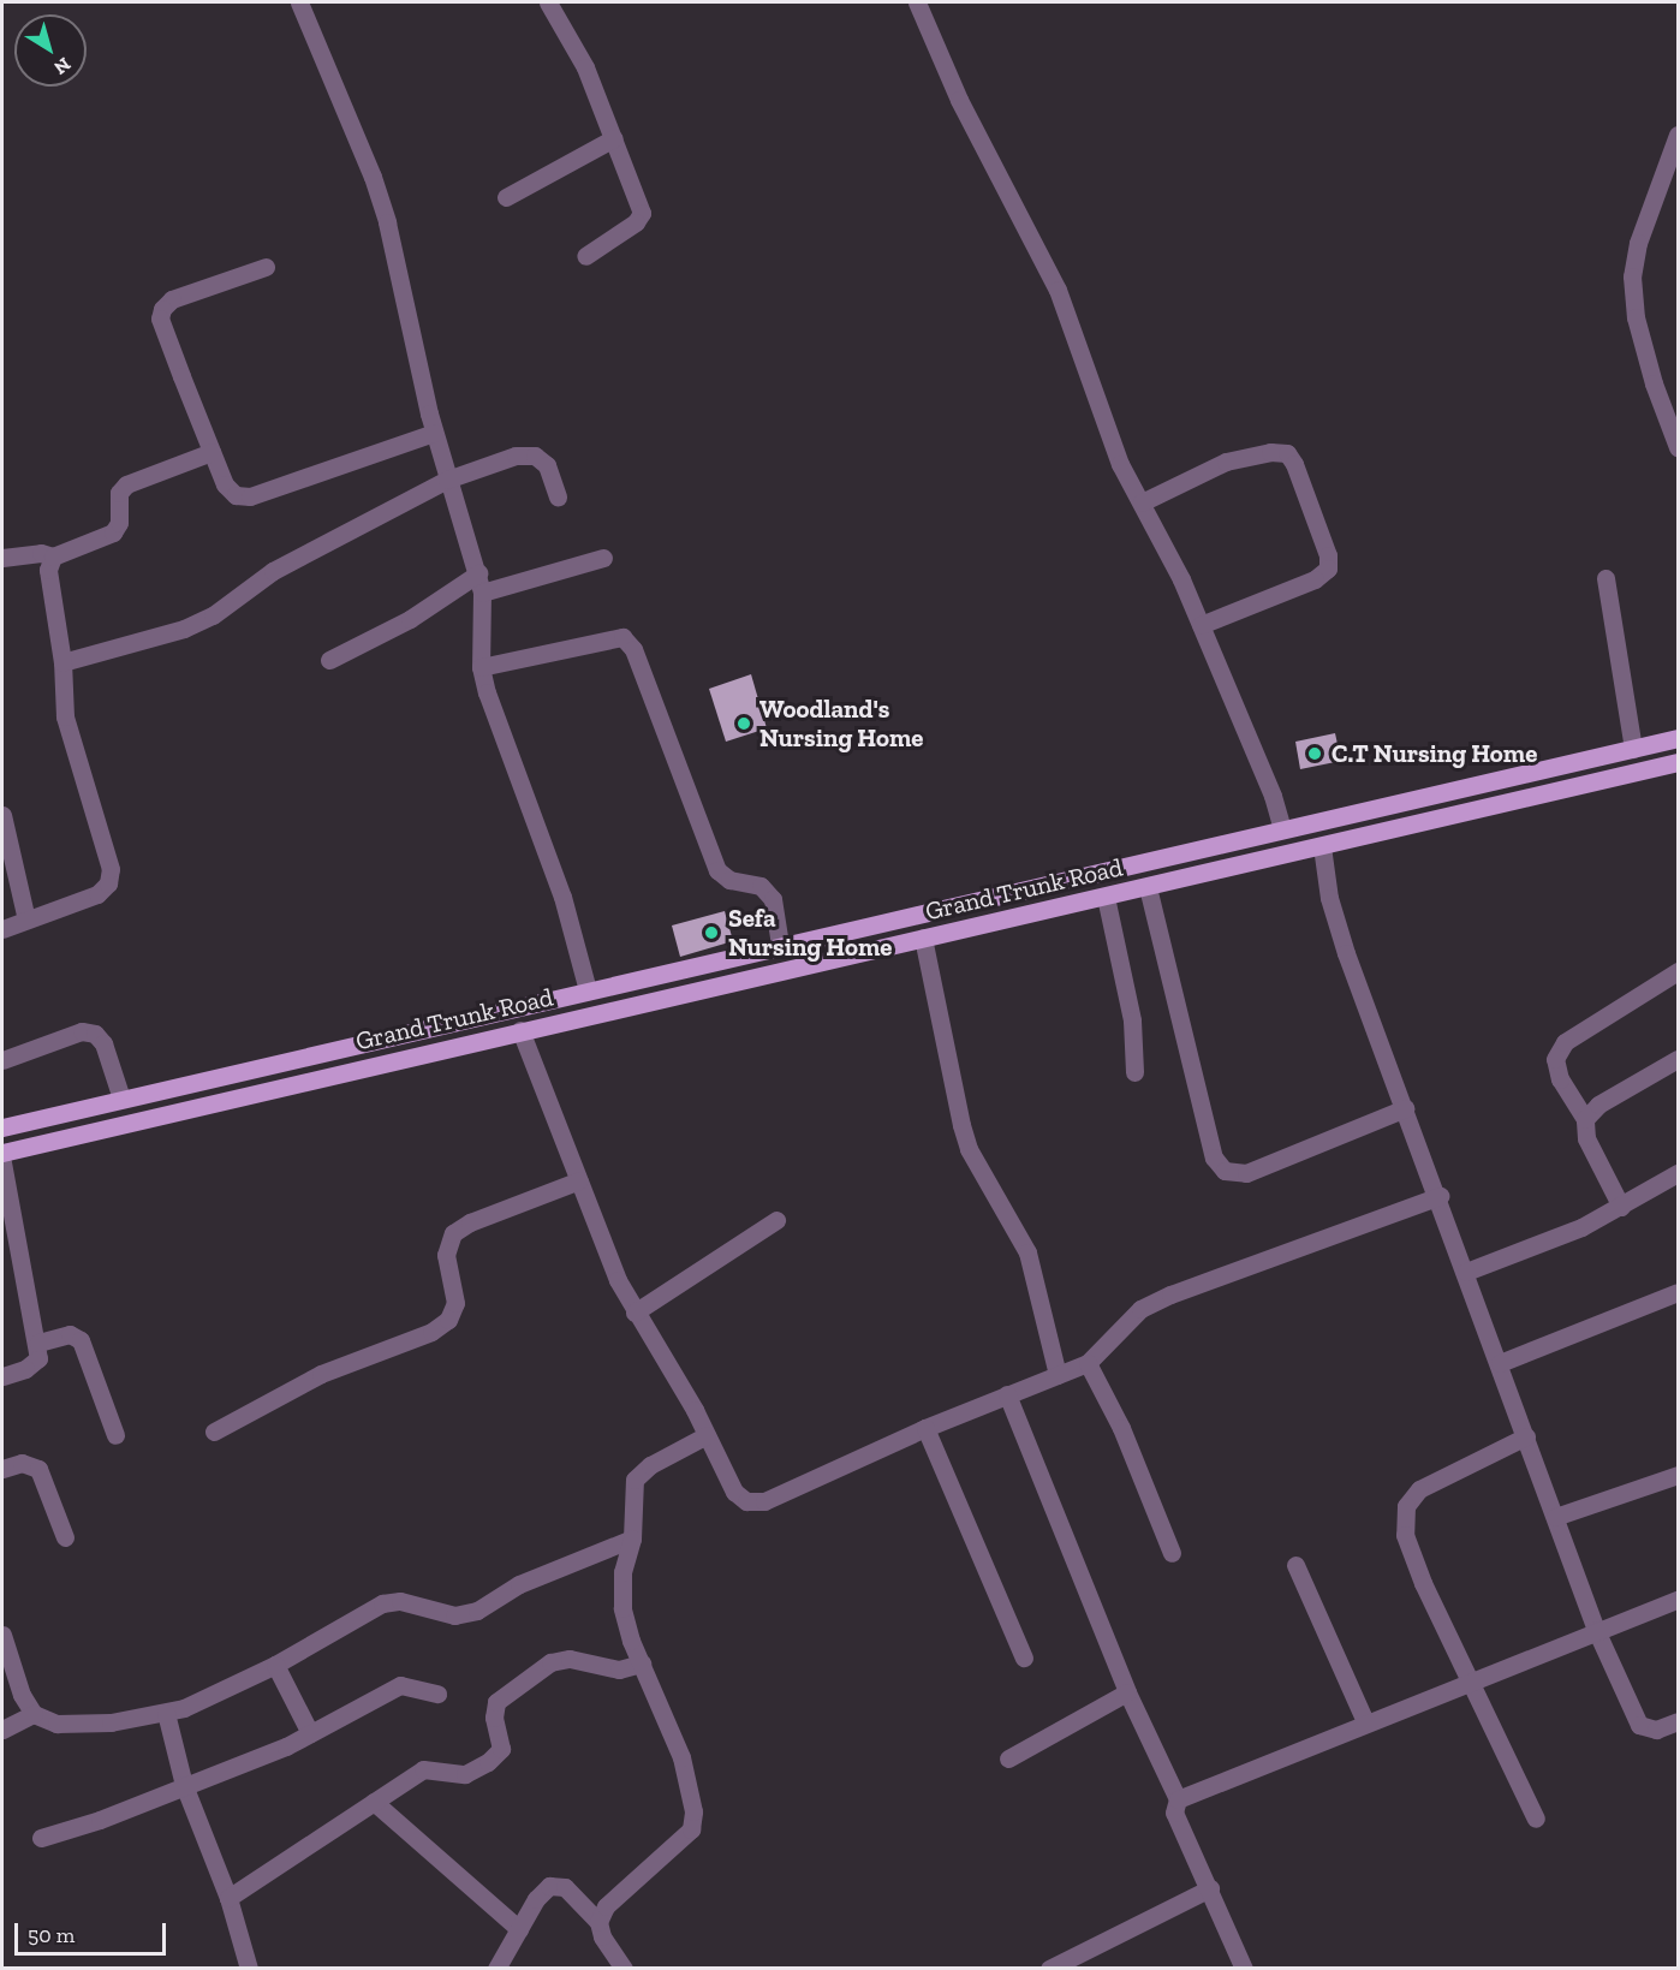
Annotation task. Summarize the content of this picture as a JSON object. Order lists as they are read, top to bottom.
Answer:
{
  "streets": {
    "main road": ["Grand Trunk Road"]
  },
  "places": ["Woodland's Nursing Home", "C.T Nursing Home", "Sefa Nursing Home"],
  "scale_bar": "50 m",
  "north": "bottom right"
}
